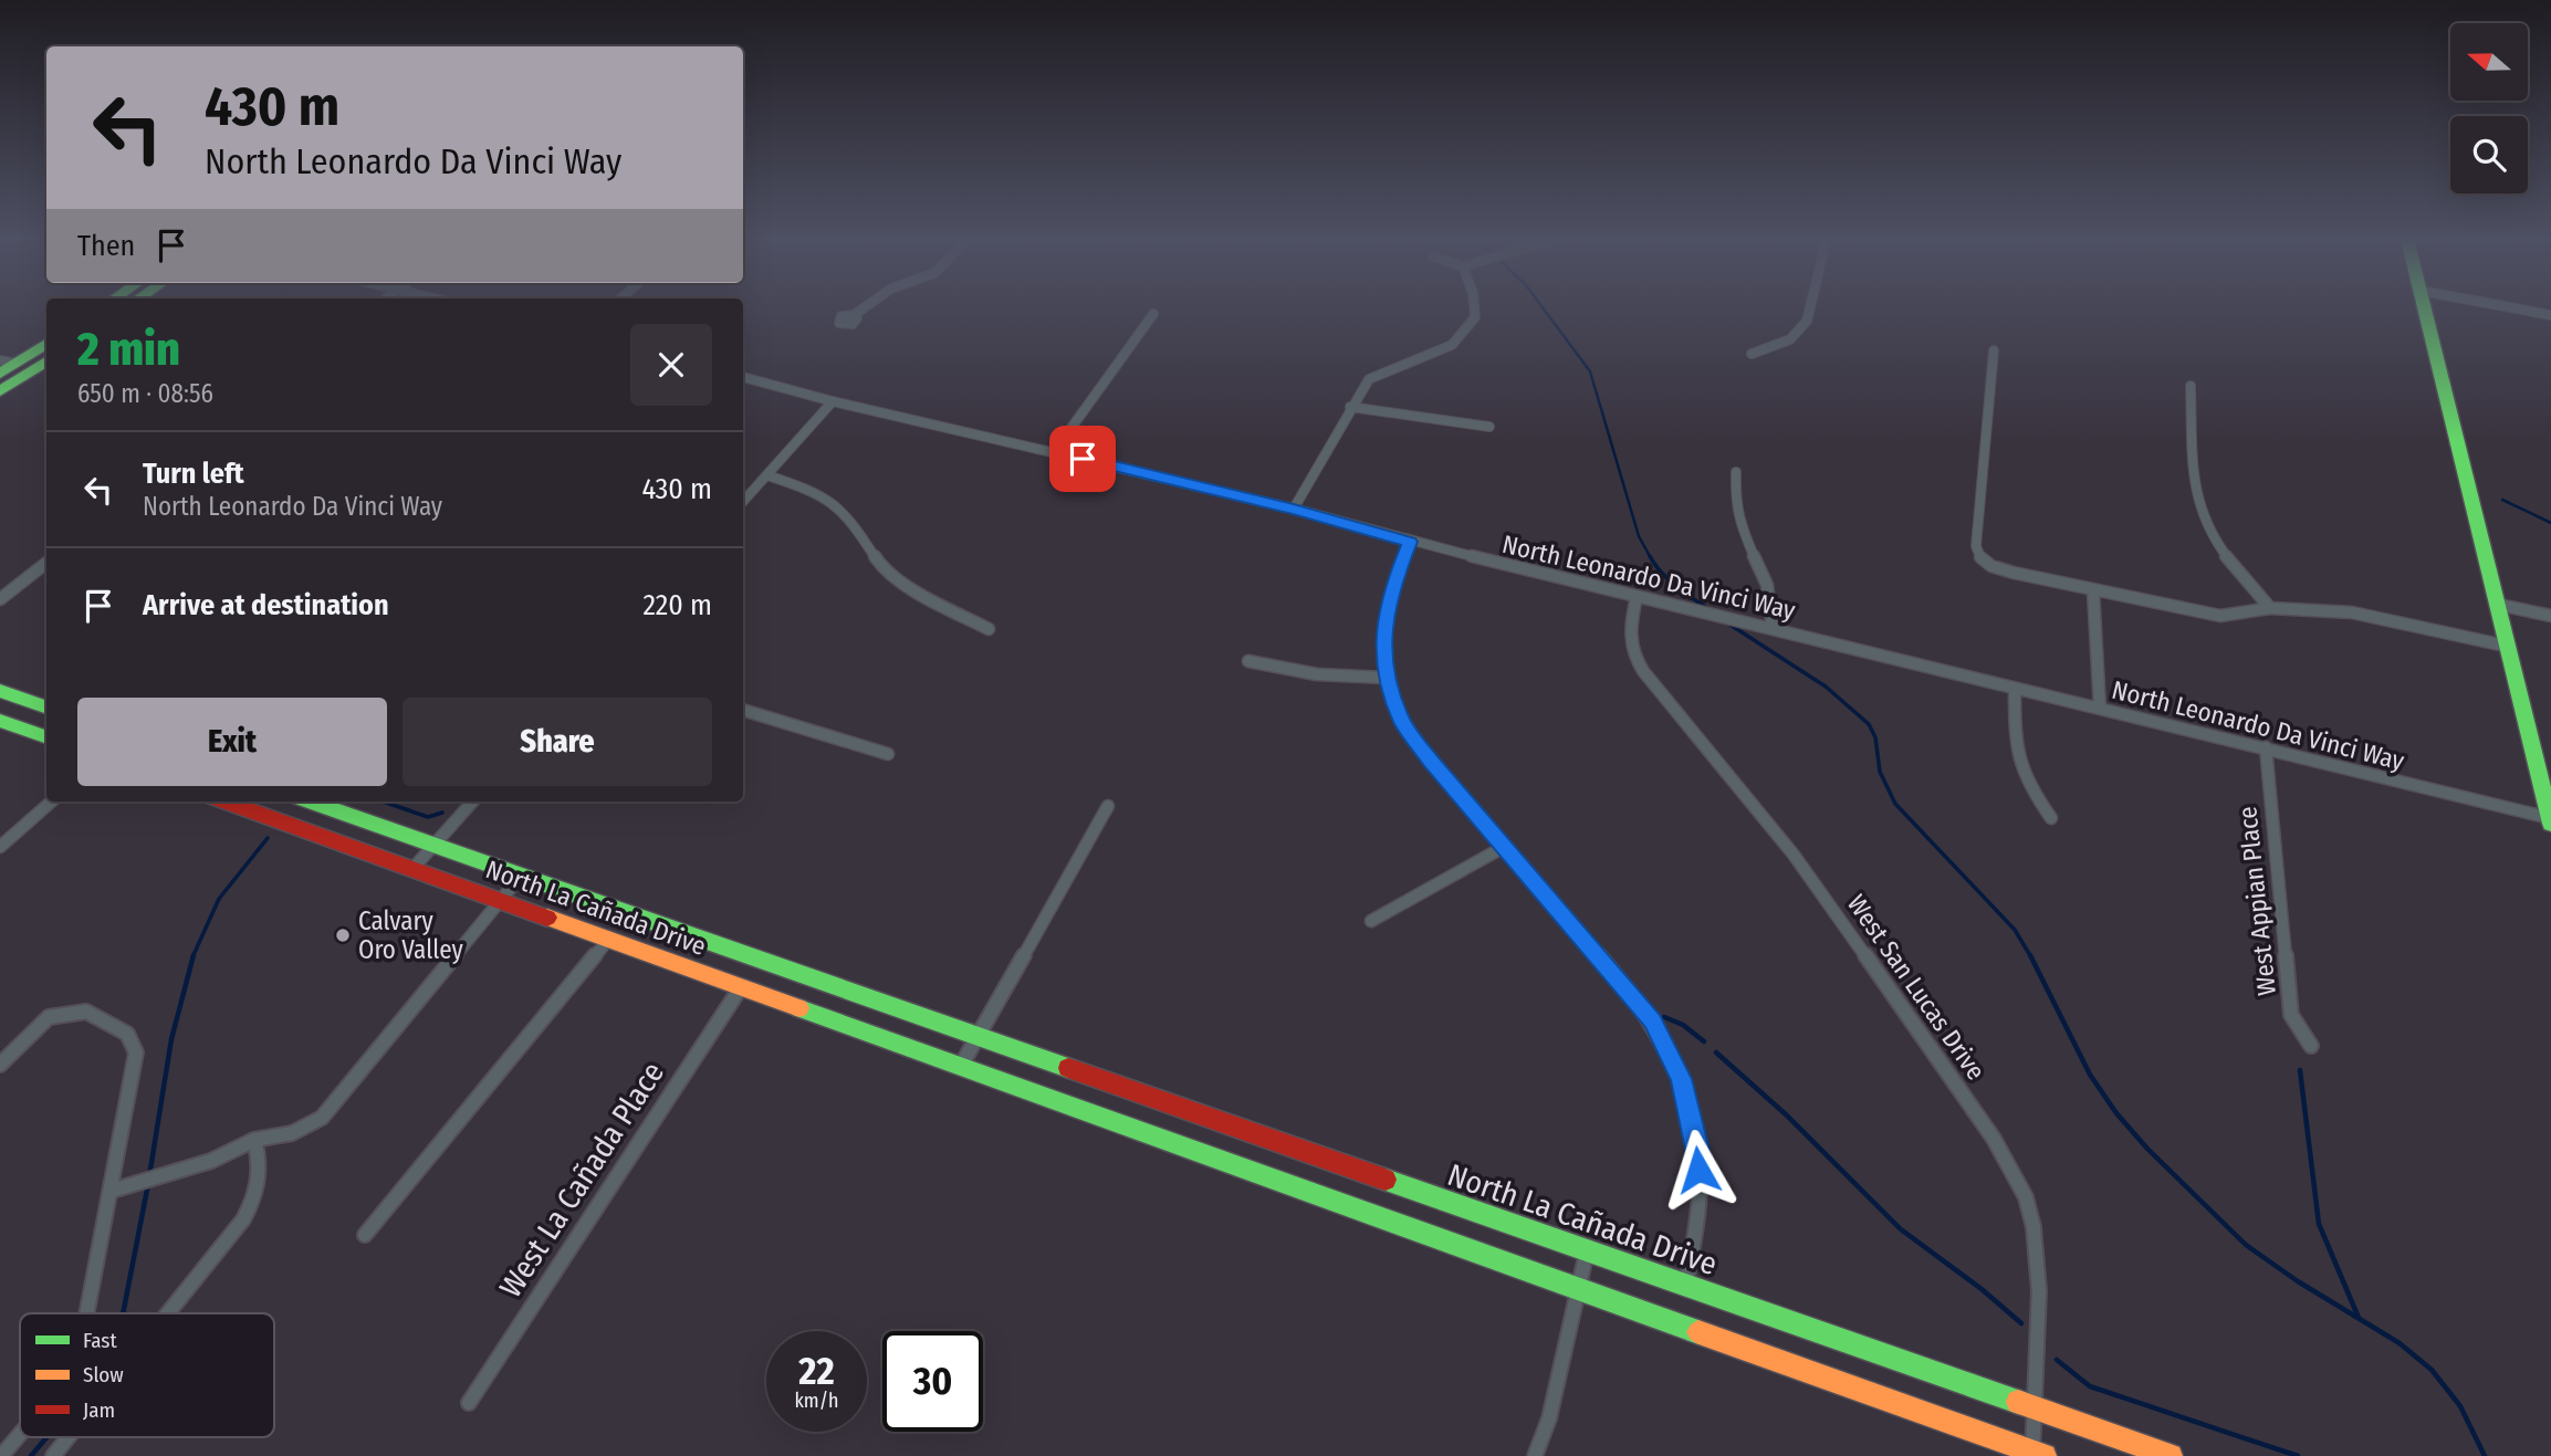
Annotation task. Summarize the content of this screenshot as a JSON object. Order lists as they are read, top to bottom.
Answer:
{
  "streets": {
    "main road": ["North La Cañada Drive"],
    "street": [
      "North Leonardo Da Vinci Way",
      "West Appian Place",
      "West San Lucas Drive",
      "West La Cañada Place"
    ]
  },
  "crossings": [
    ["North Leonardo Da Vinci Way", "West Appian Place"],
    ["North Leonardo Da Vinci Way", "West San Lucas Drive"],
    ["North La Cañada Drive", "West San Lucas Drive"],
    ["North La Cañada Drive", "West La Cañada Place"]
  ],
  "places": ["Calvary Oro Valley"],
  "legend": ["Fast", "Slow", "Jam"],
  "north": "left",
  "page": {
    "turn": ["430 m", "North Leonardo Da Vinci Way"],
    "then": "Then",
    "heading": ["2 min", "650 m · 08:56"],
    "list": [
      {
        "name": "Turn left",
        "note": "North Leonardo Da Vinci Way",
        "value": "430 m"
      },
      {
        "name": "Arrive at destination",
        "value": "220 m"
      }
    ],
    "buttons": ["Exit", "Share"],
    "speed": "22 km/h",
    "limit": "30"
  }
}
